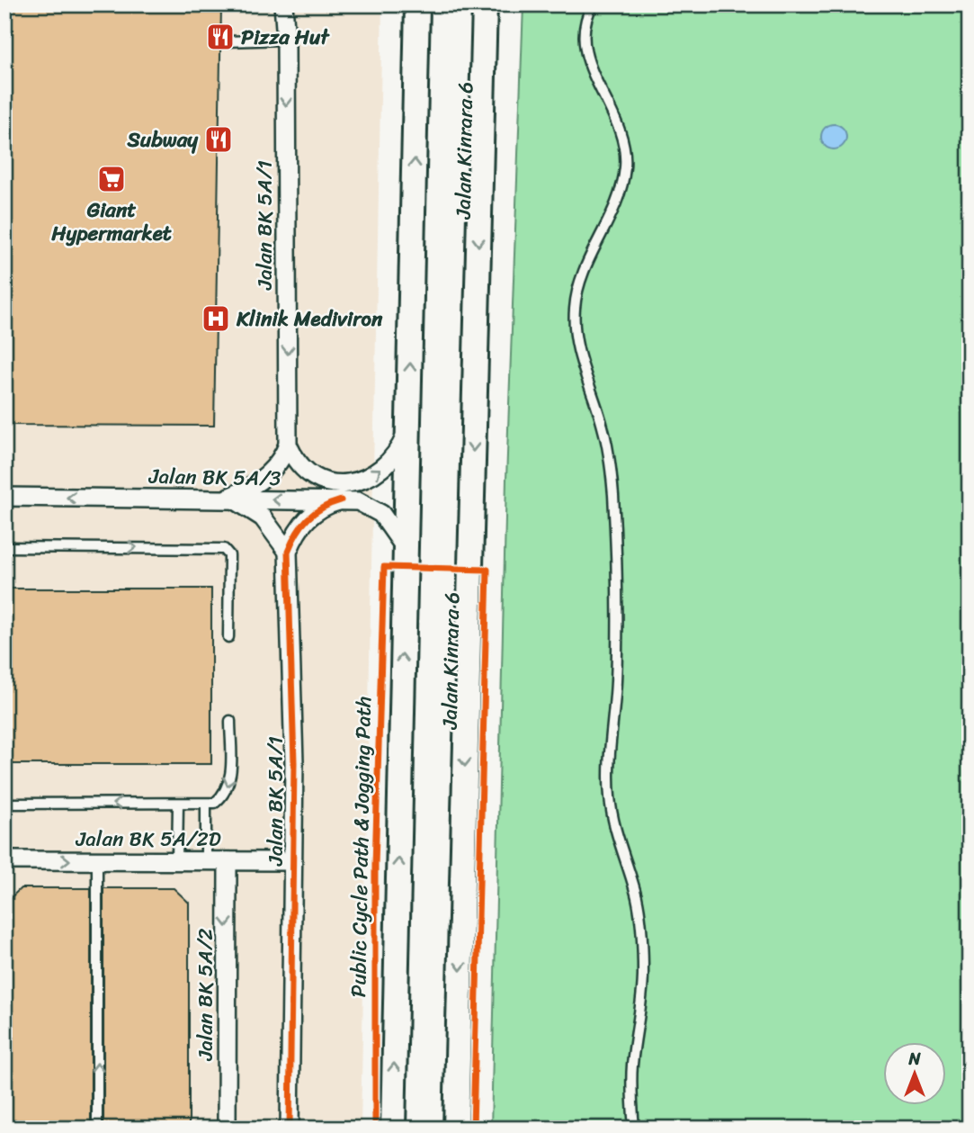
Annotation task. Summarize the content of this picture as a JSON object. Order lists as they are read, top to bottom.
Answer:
{
  "streets": {
    "main road": ["Jalan Kinrara 6"],
    "street": [
      "Jalan BK 5A/1",
      "Jalan BK 5A/3",
      "Jalan BK 5A/2D",
      "Jalan BK 5A/2"
    ],
    "cycle path": ["Public Cycle Path & Jogging Path"]
  },
  "crossings": [
    ["Jalan BK 5A/1", "Jalan BK 5A/3"],
    ["Jalan BK 5A/1", "Jalan BK 5A/2D"],
    ["Jalan BK 5A/2D", "Jalan BK 5A/2"]
  ],
  "one_way": ["Jalan BK 5A/1", "Jalan BK 5A/3", "Jalan BK 5A/2"],
  "places": {
    "restaurant": ["Pizza Hut", "Subway"],
    "supermarket": ["Giant Hypermarket"],
    "hospital": ["Klinik Mediviron"]
  },
  "north": "top"
}
